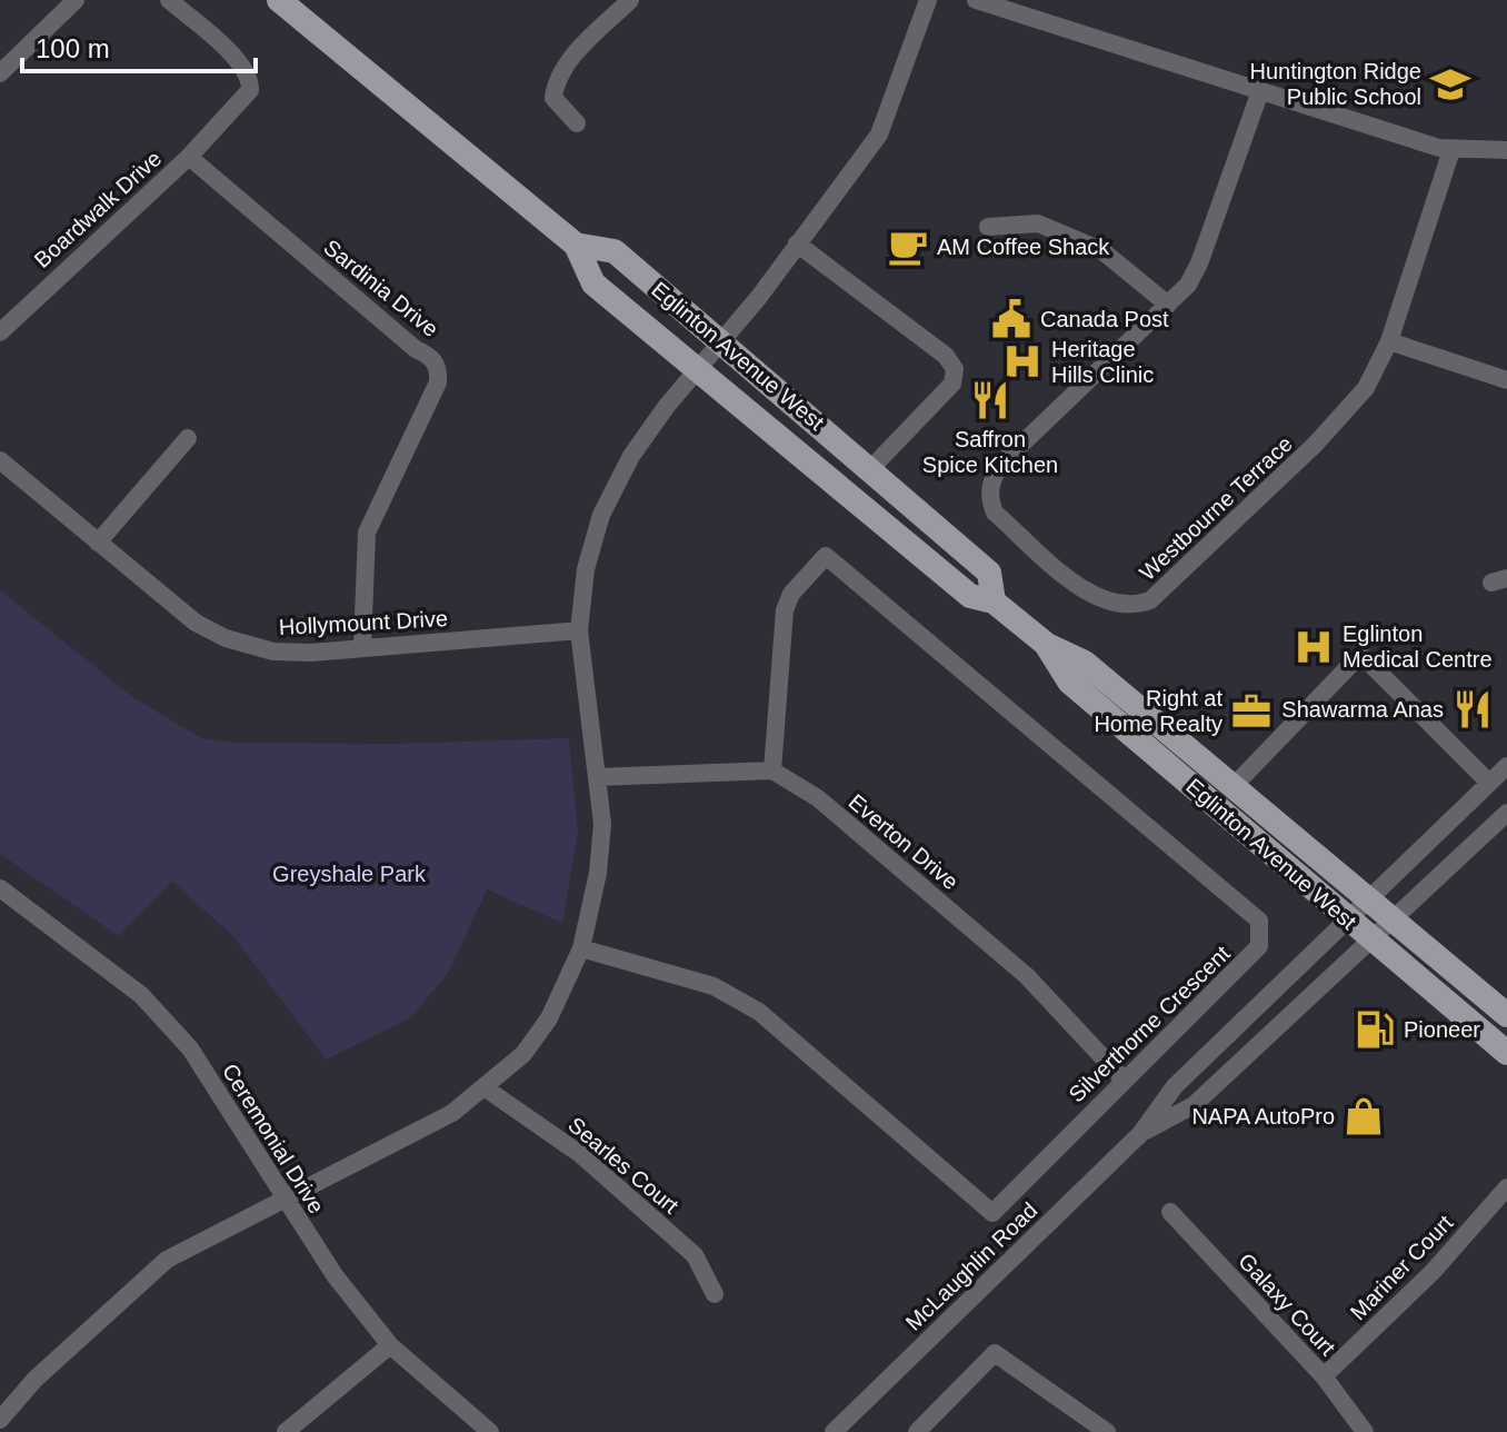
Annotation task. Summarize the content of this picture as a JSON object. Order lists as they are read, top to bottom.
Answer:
{
  "streets": {
    "main road": ["Eglinton Avenue West"],
    "street": [
      "Boardwalk Drive",
      "Sardinia Drive",
      "Westbourne Terrace",
      "Hollymount Drive",
      "Everton Drive",
      "Silverthorne Crescent",
      "Ceremonial Drive",
      "Searles Court",
      "McLaughlin Road",
      "Mariner Court",
      "Galaxy Court"
    ]
  },
  "crossings": [
    ["Boardwalk Drive", "Sardinia Drive"],
    ["Sardinia Drive", "Hollymount Drive"],
    ["Eglinton Avenue West", "McLaughlin Road"],
    ["Everton Drive", "Silverthorne Crescent"],
    ["Mariner Court", "Galaxy Court"]
  ],
  "parks": ["Greyshale Park"],
  "places": {
    "school or university": ["Huntington Ridge Public School"],
    "cafe": ["AM Coffee Shack"],
    "public building": ["Canada Post"],
    "hospital": ["Heritage Hills Clinic", "Eglinton Medical Centre"],
    "restaurant": ["Saffron Spice Kitchen", "Shawarma Anas"],
    "office": ["Right at Home Realty"],
    "fuel station": ["Pioneer"],
    "shop": ["NAPA AutoPro"]
  },
  "scale_bar": "100 m"
}
